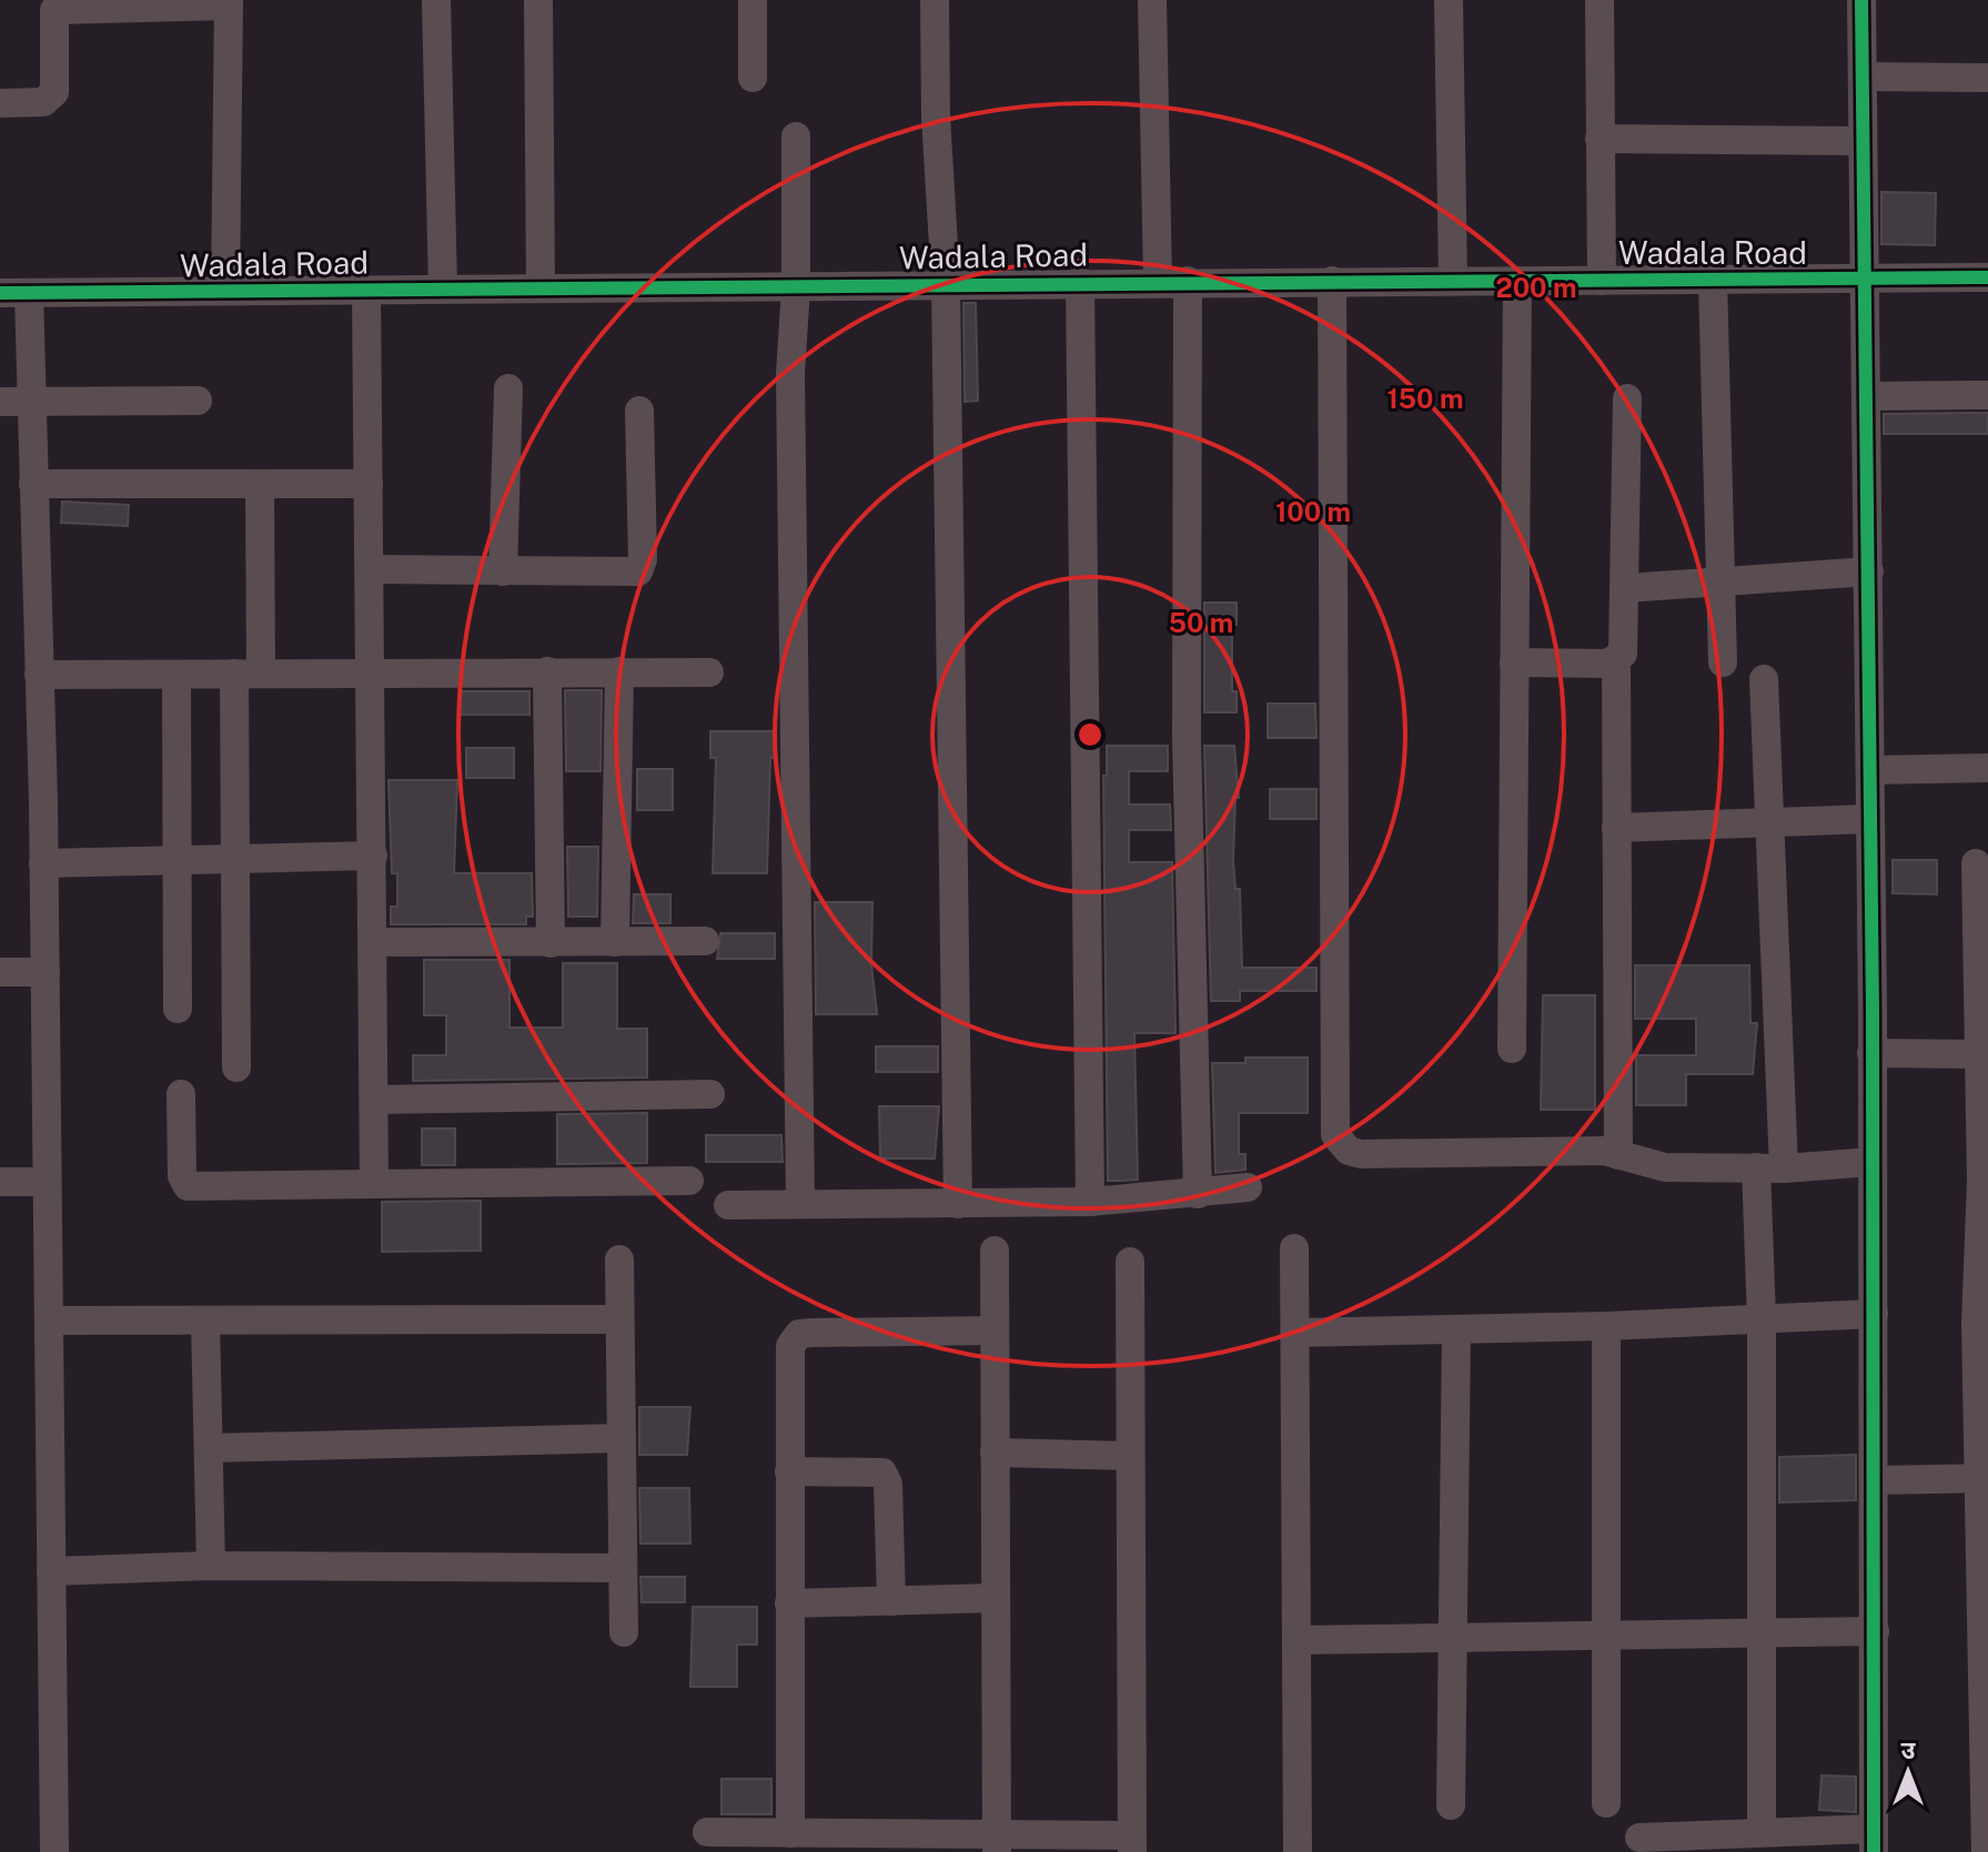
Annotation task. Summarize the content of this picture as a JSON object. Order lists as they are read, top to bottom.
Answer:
{
  "streets": {
    "street": ["Wadala Road"]
  },
  "north": "top",
  "rings": [
    "200 m",
    "150 m",
    "100 m",
    "50 m"
  ]
}
